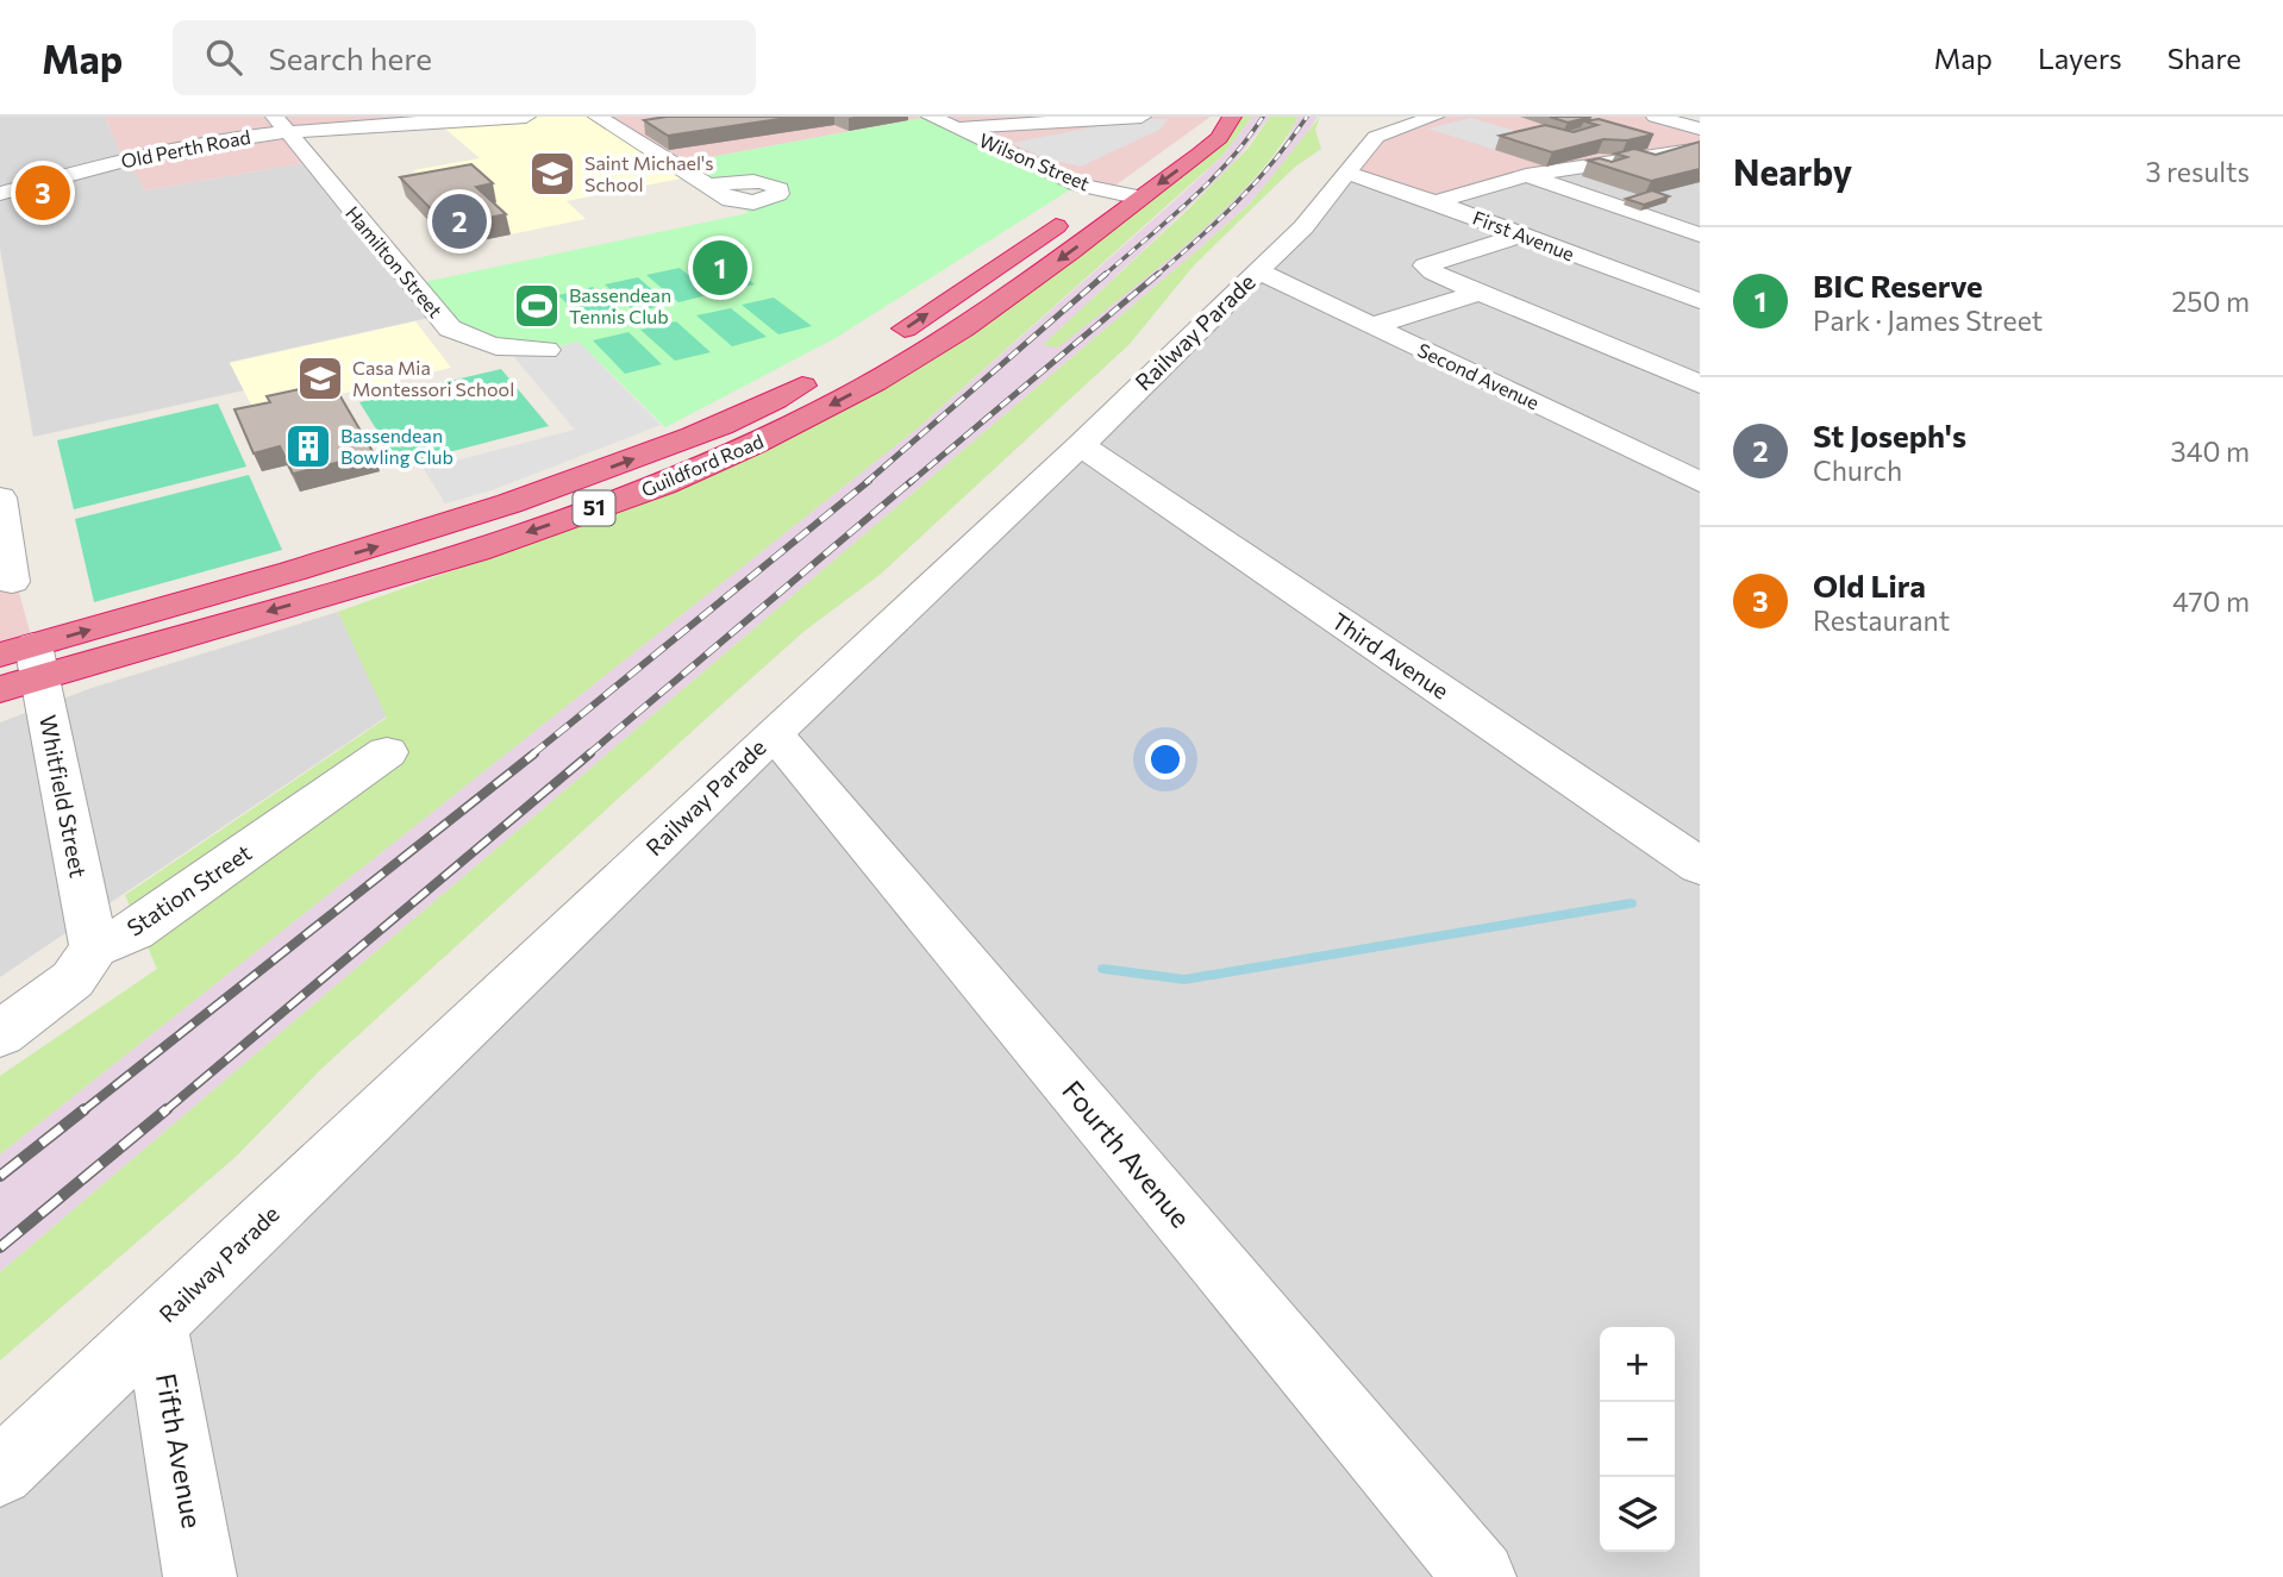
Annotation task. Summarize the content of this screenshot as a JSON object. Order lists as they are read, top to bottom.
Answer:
{
  "streets": {
    "highway": ["Guildford Road", "51"],
    "street": [
      "Old Perth Road",
      "Wilson Street",
      "First Avenue",
      "Hamilton Street",
      "Railway Parade",
      "Second Avenue",
      "Third Avenue",
      "Whitfield Street",
      "Station Street",
      "Fourth Avenue",
      "Fifth Avenue"
    ]
  },
  "crossings": [
    ["Old Perth Road", "Hamilton Street"],
    ["Wilson Street", "Guildford Road"],
    ["First Avenue", "Railway Parade"],
    ["Railway Parade", "Second Avenue"],
    ["Railway Parade", "Third Avenue"],
    ["Railway Parade", "Fourth Avenue"],
    ["Railway Parade", "Fifth Avenue"],
    ["Guildford Road", "Whitfield Street"],
    ["Whitfield Street", "Station Street"]
  ],
  "places": {
    "school or university": ["Saint Michael's School", "Casa Mia Montessori School"],
    "sports": ["Bassendean Tennis Club"],
    "building": ["Bassendean Bowling Club"]
  },
  "page": {
    "header": "Map",
    "search": "Search here",
    "nav": ["Map", "Layers", "Share"],
    "heading": ["Nearby", "3 results"],
    "pins": ["3", "2", "1"],
    "list": [
      {
        "mark": "1",
        "name": "BIC Reserve",
        "note": "Park · James Street",
        "value": "250 m"
      },
      {
        "mark": "2",
        "name": "St Joseph's",
        "note": "Church",
        "value": "340 m"
      },
      {
        "mark": "3",
        "name": "Old Lira",
        "note": "Restaurant",
        "value": "470 m"
      }
    ],
    "map_buttons": ["+", "−"]
  }
}
